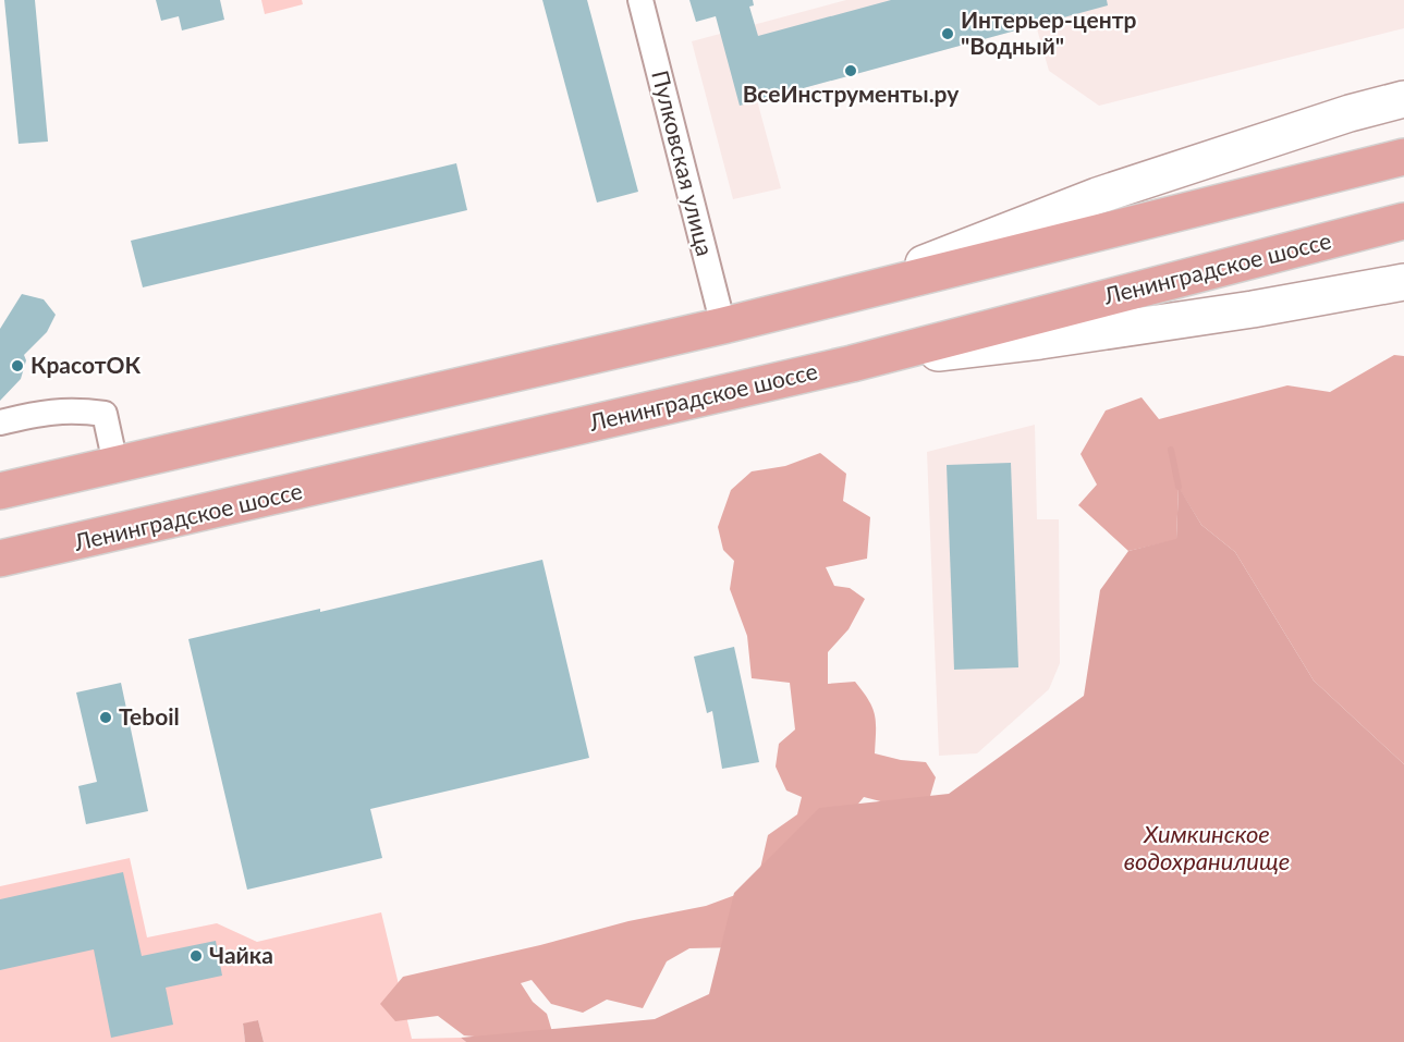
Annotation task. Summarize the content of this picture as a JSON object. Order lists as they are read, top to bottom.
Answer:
{
  "streets": {
    "main road": ["Ленинградское шоссе"],
    "street": ["Пулковская улица"]
  },
  "water": ["Химкинское водохранилище"],
  "places": [
    "Интерьер-центр \"Водный\"",
    "ВсеИнструменты.ру",
    "КрасотОК",
    "Teboil",
    "Чайка"
  ]
}
